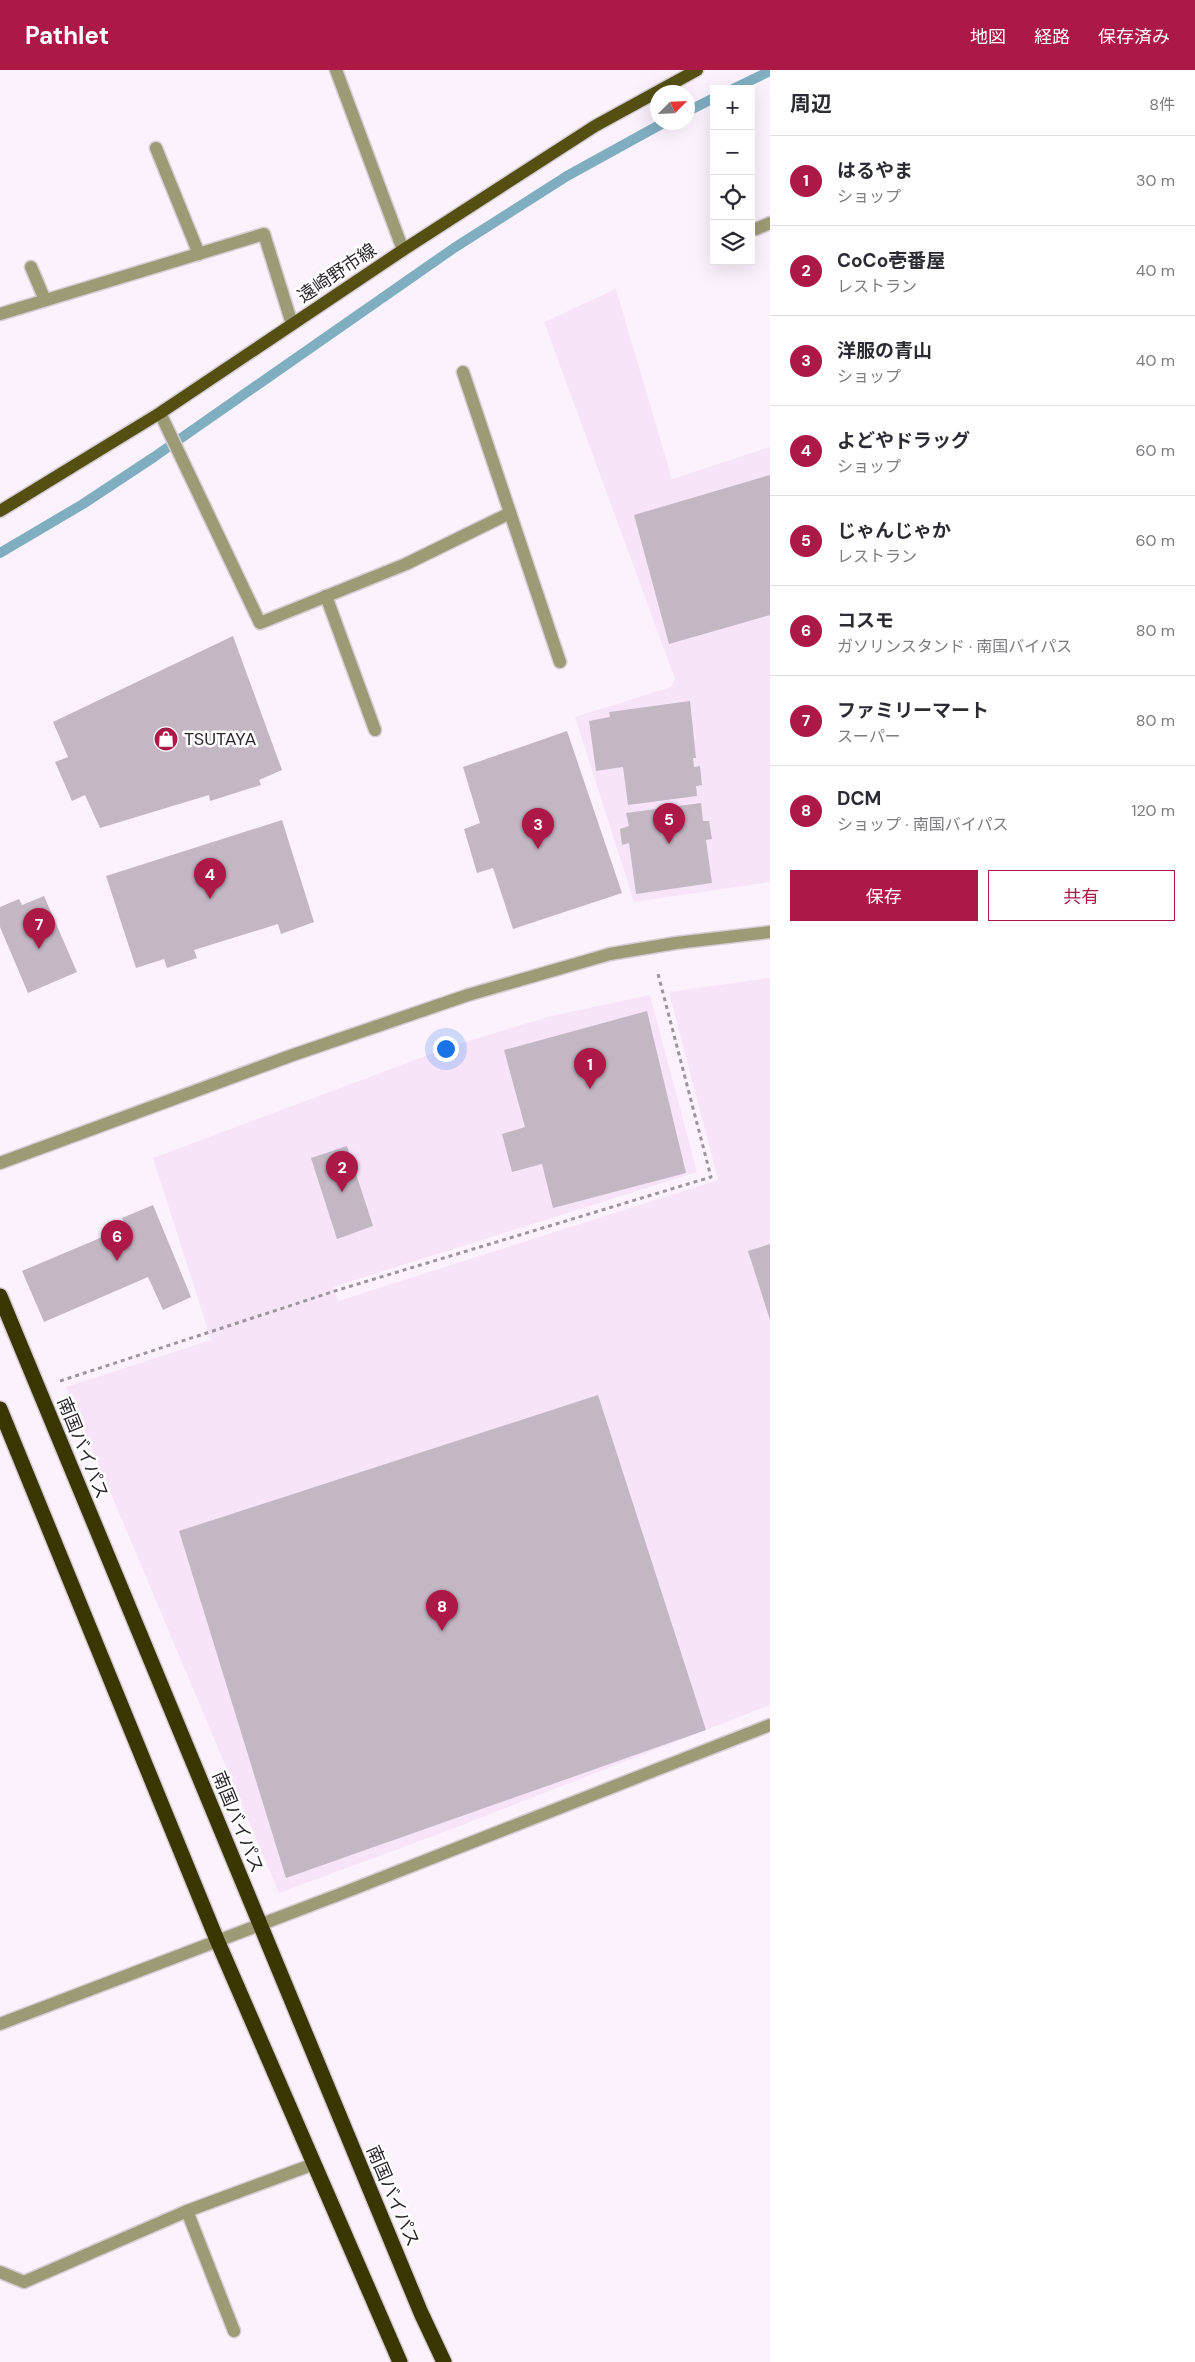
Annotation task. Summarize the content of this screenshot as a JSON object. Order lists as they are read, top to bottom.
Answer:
{
  "streets": {
    "highway": ["南国バイパス"],
    "main road": ["遠崎野市線"]
  },
  "places": {
    "shop": ["TSUTAYA"]
  },
  "north": "top right",
  "page": {
    "header": "Pathlet",
    "nav": ["地図", "経路", "保存済み"],
    "heading": ["周辺", "8件"],
    "map_buttons": ["+", "−"],
    "list": [
      {
        "mark": "1",
        "name": "はるやま",
        "note": "ショップ",
        "value": "30 m"
      },
      {
        "mark": "2",
        "name": "CoCo壱番屋",
        "note": "レストラン",
        "value": "40 m"
      },
      {
        "mark": "3",
        "name": "洋服の青山",
        "note": "ショップ",
        "value": "40 m"
      },
      {
        "mark": "4",
        "name": "よどやドラッグ",
        "note": "ショップ",
        "value": "60 m"
      },
      {
        "mark": "5",
        "name": "じゃんじゃか",
        "note": "レストラン",
        "value": "60 m"
      },
      {
        "mark": "6",
        "name": "コスモ",
        "note": "ガソリンスタンド · 南国バイパス",
        "value": "80 m"
      },
      {
        "mark": "7",
        "name": "ファミリーマート",
        "note": "スーパー",
        "value": "80 m"
      },
      {
        "mark": "8",
        "name": "DCM",
        "note": "ショップ · 南国バイパス",
        "value": "120 m"
      }
    ],
    "pins": [
      "5",
      "3",
      "4",
      "7",
      "1",
      "2",
      "6",
      "8"
    ],
    "buttons": ["保存", "共有"]
  }
}
